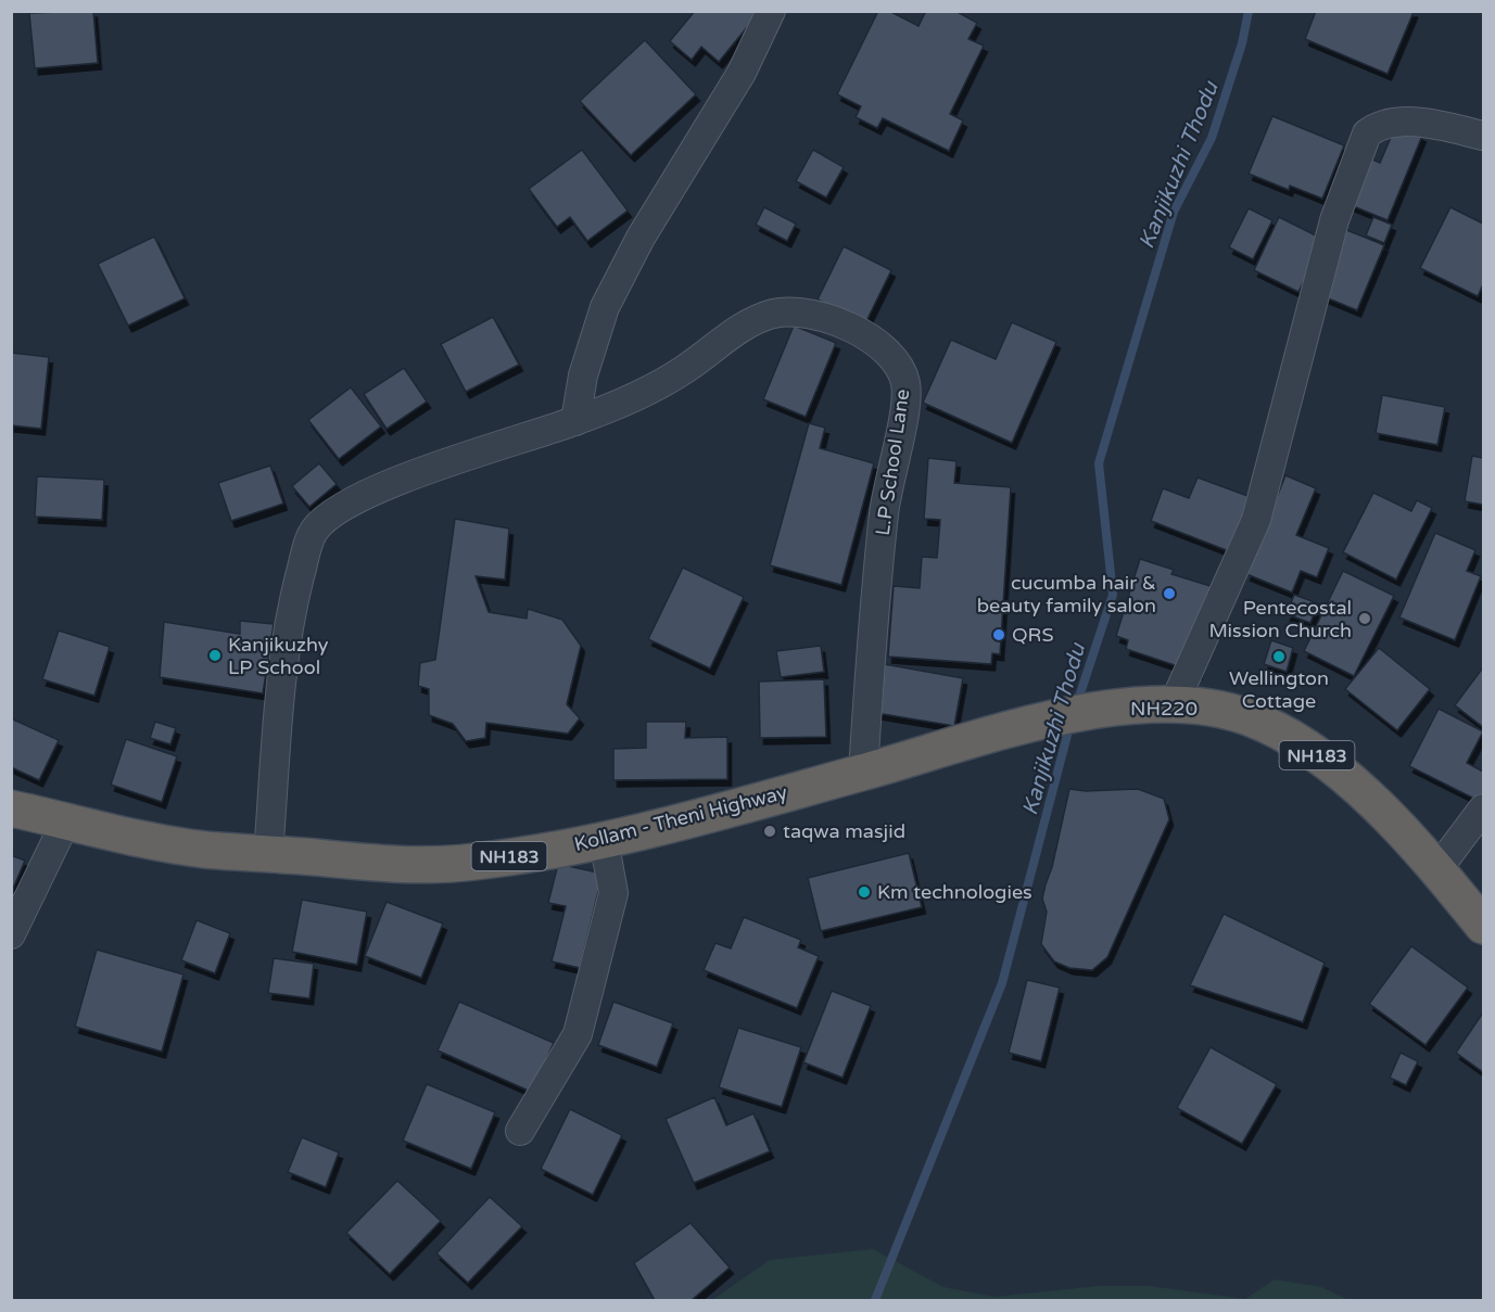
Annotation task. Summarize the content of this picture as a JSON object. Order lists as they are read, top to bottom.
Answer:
{
  "streets": {
    "highway": ["NH220", "NH183", "Kollam - Theni Highway"],
    "street": ["L.P School Lane"]
  },
  "crossings": [
    ["L.P School Lane", "Kollam - Theni Highway"],
    ["NH220", "Kollam - Theni Highway"]
  ],
  "water": ["Kanjikuzhi Thodu"],
  "places": [
    "cucumba hair & beauty family salon",
    "Pentecostal Mission Church",
    "QRS",
    "Kanjikuzhy LP School",
    "Wellington Cottage",
    "taqwa masjid",
    "Km technologies"
  ]
}
